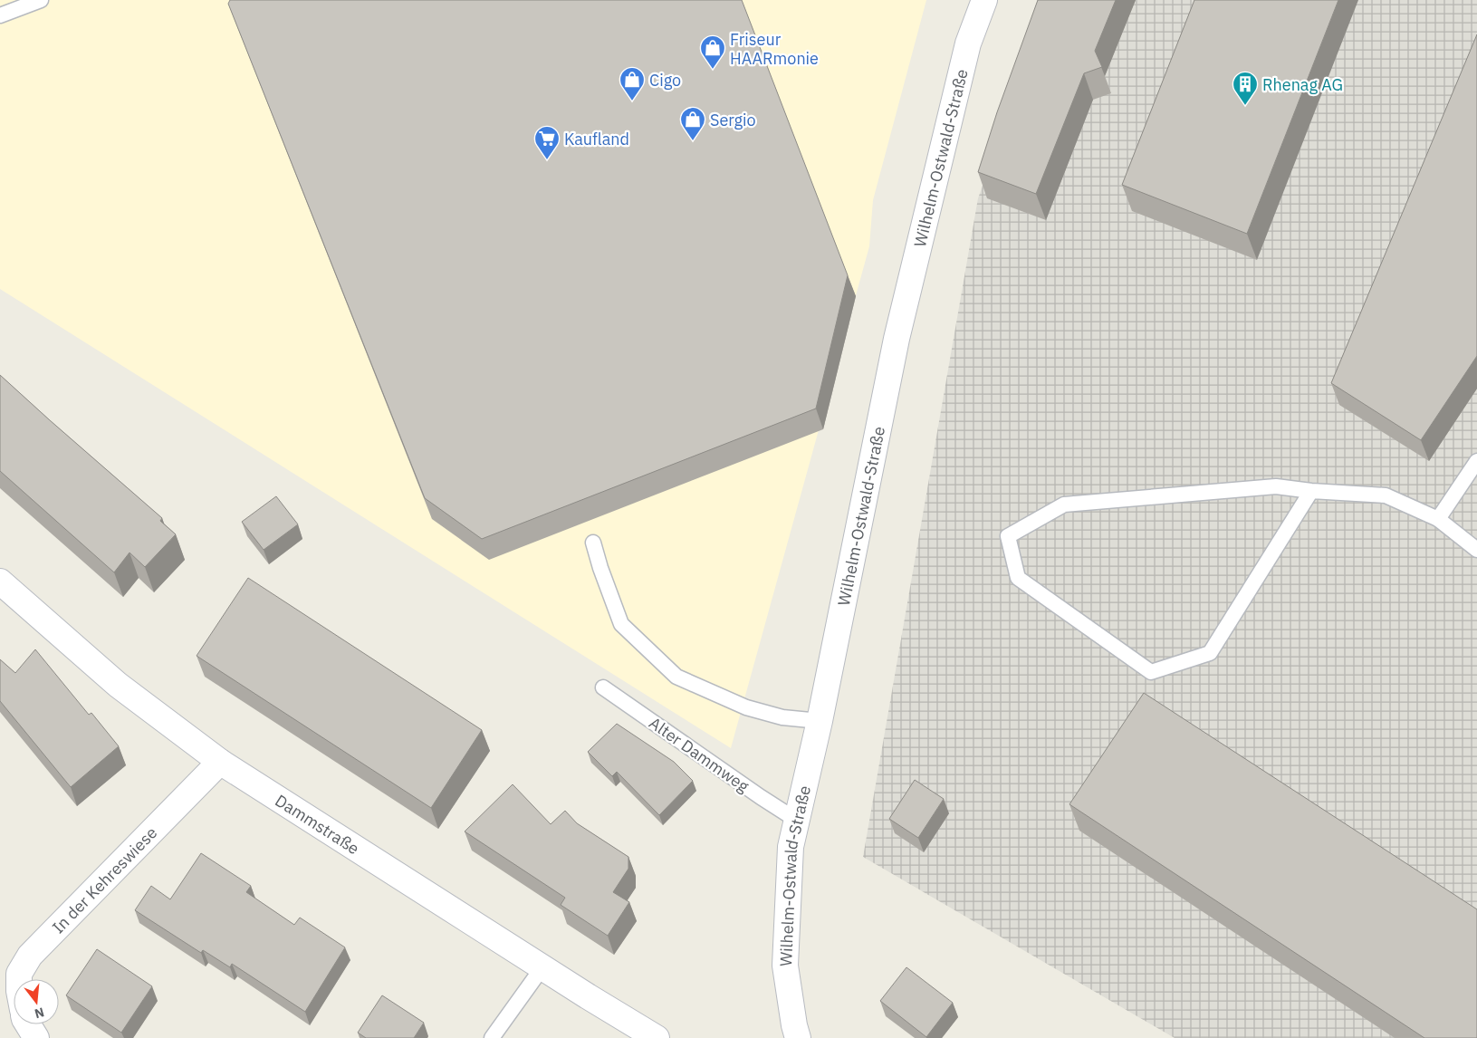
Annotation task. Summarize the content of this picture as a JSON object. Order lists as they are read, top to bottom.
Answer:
{
  "streets": {
    "street": ["Wilhelm-Ostwald-Straße", "Dammstraße", "In der Kehreswiese"],
    "lane": ["Alter Dammweg"]
  },
  "crossings": [
    ["Wilhelm-Ostwald-Straße", "Alter Dammweg"],
    ["Dammstraße", "In der Kehreswiese"]
  ],
  "places": {
    "shop": ["Friseur HAARmonie", "Cigo", "Sergio"],
    "building": ["Rhenag AG"],
    "supermarket": ["Kaufland"]
  },
  "north": "bottom"
}
